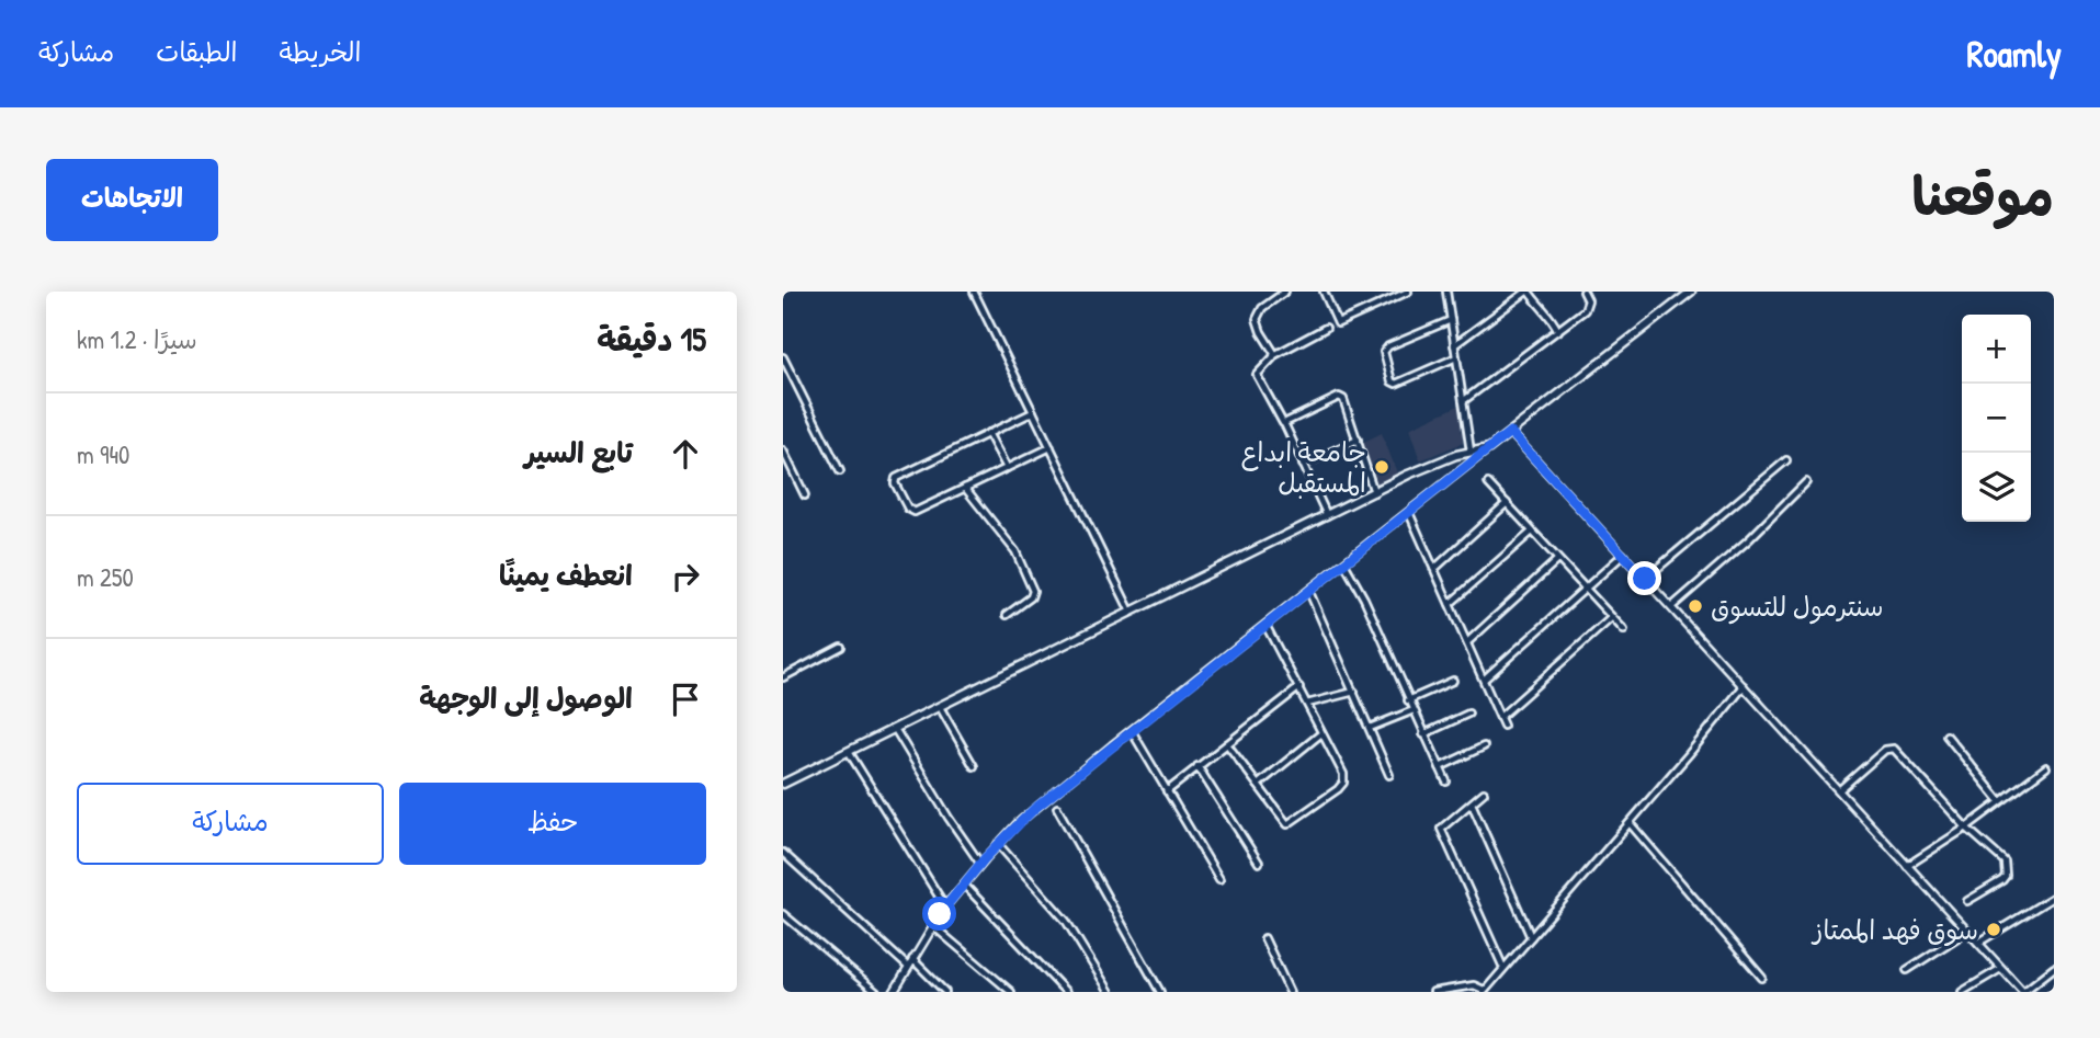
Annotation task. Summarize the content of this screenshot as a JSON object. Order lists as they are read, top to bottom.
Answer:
{
  "places": ["جامعة ابداع المستقبل", "سنترمول للتسوق", "سوق فهد الممتاز"],
  "page": {
    "header": "Roamly",
    "nav": ["الخريطة", "الطبقات", "مشاركة"],
    "title": "موقعنا",
    "buttons": [
      "الاتجاهات",
      ["حفظ", "مشاركة"]
    ],
    "heading": ["15 دقيقة", "سيرًا · 1.2 km"],
    "map_buttons": ["+", "−"],
    "list": [
      ["تابع السير", "940 m"],
      ["انعطف يمينًا", "250 m"],
      "الوصول إلى الوجهة"
    ]
  }
}
